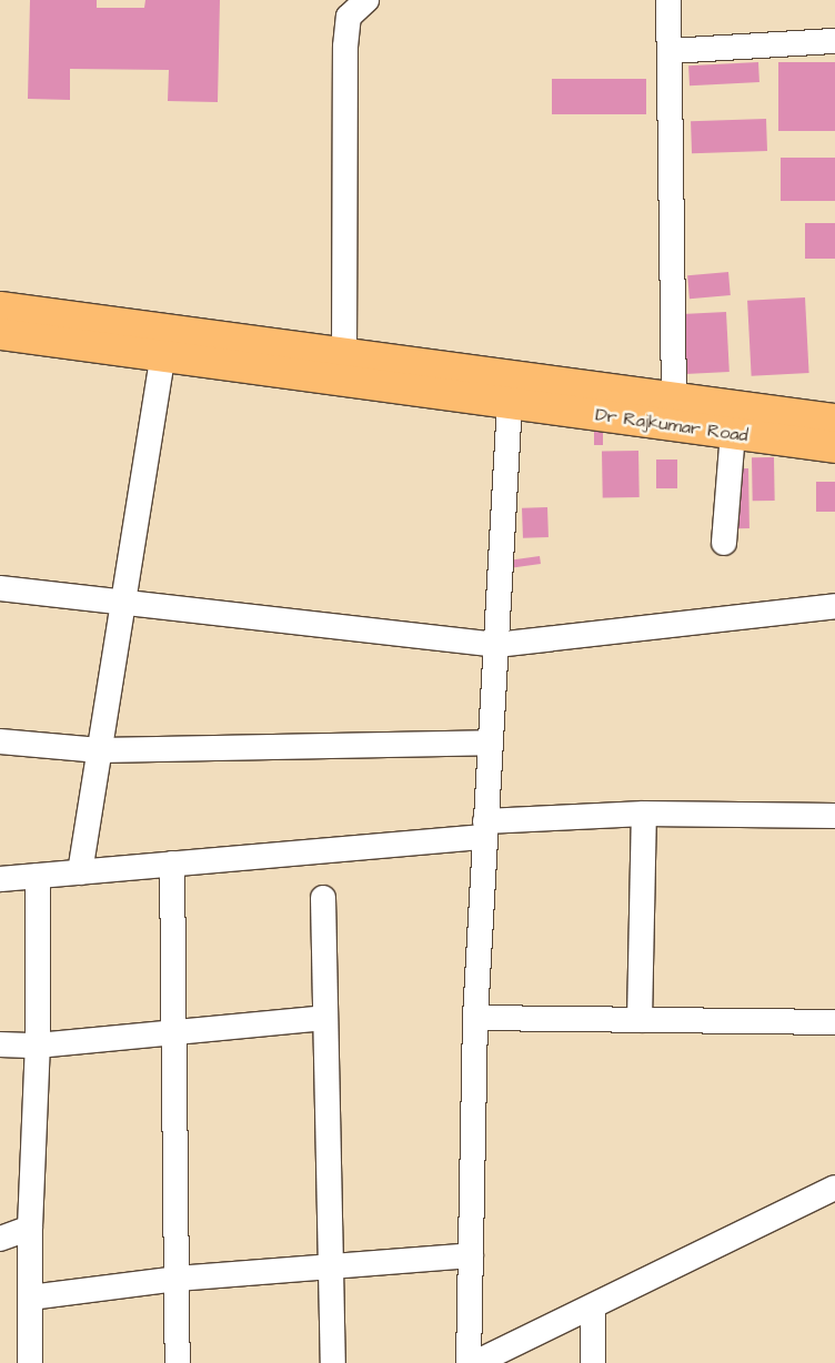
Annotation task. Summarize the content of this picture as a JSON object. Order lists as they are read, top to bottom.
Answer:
{
  "streets": {
    "highway": ["Dr Rajkumar Road"]
  }
}
